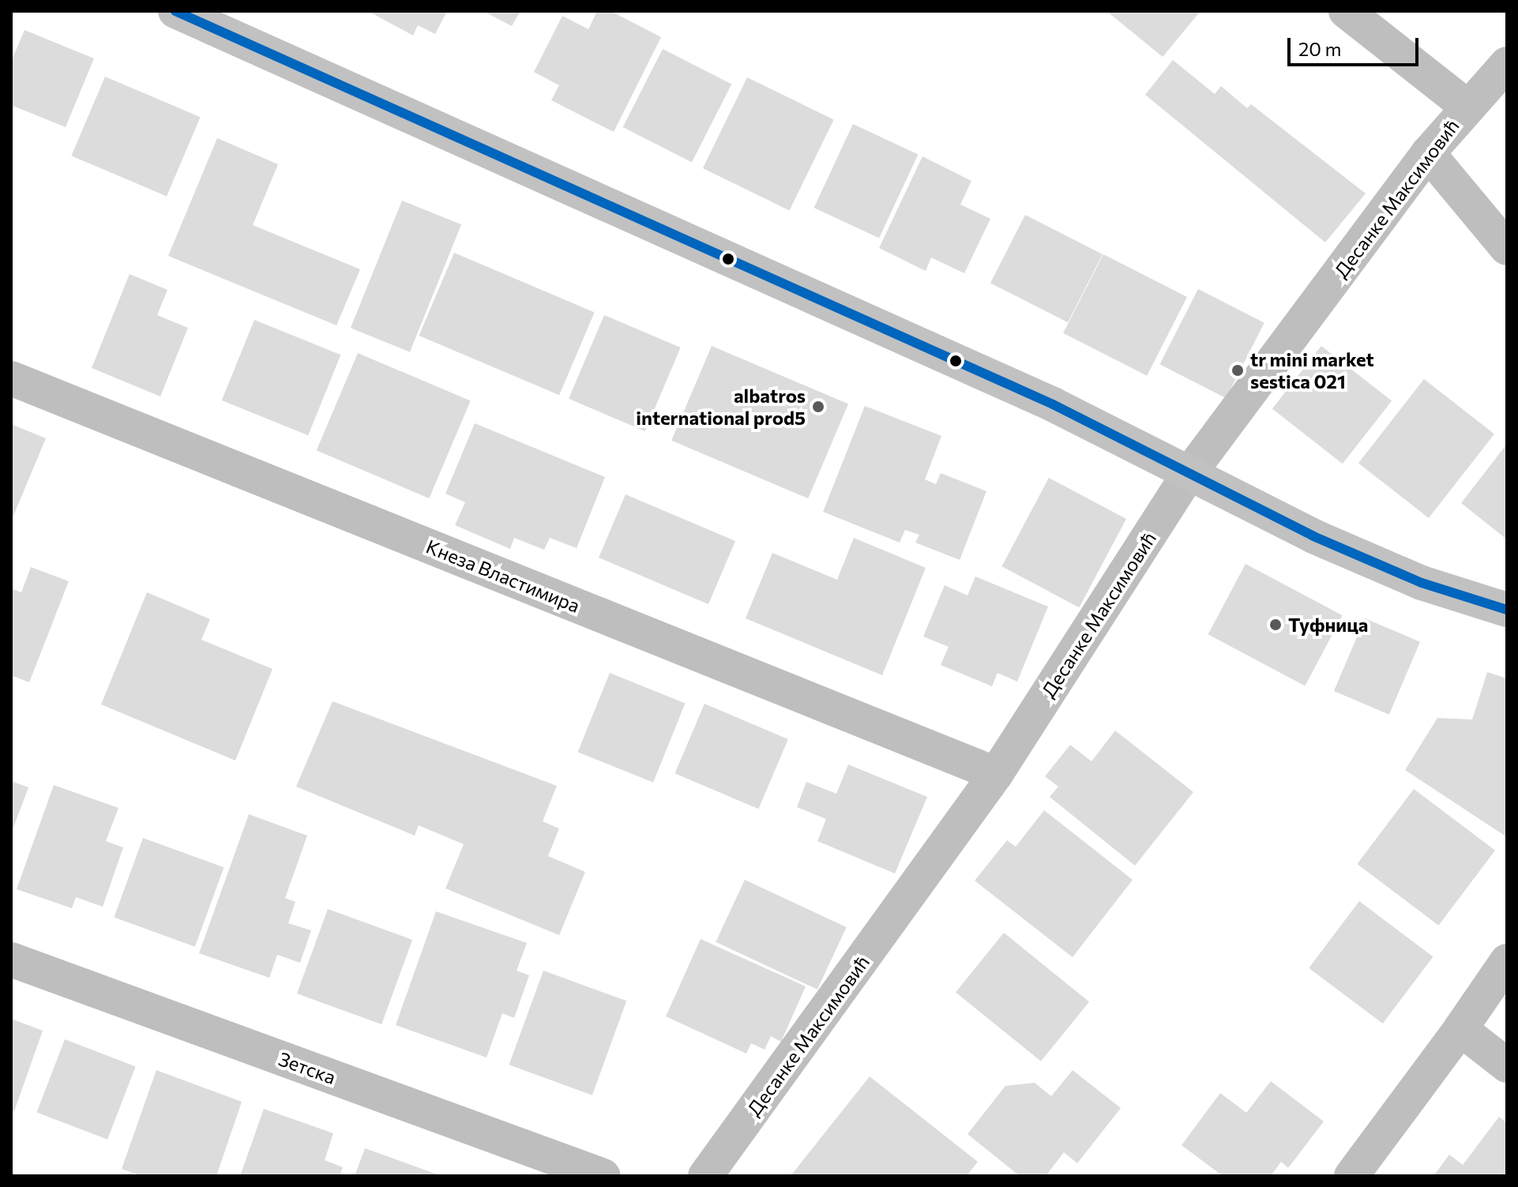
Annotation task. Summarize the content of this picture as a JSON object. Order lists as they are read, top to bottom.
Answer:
{
  "streets": {
    "street": ["Десанке Максимовић", "Кнеза Властимира", "Зетска"]
  },
  "crossings": [
    ["Десанке Максимовић", "Кнеза Властимира"]
  ],
  "places": ["tr mini market sestica 021", "albatros international prod5", "Туфница"],
  "scale_bar": "20 m"
}
